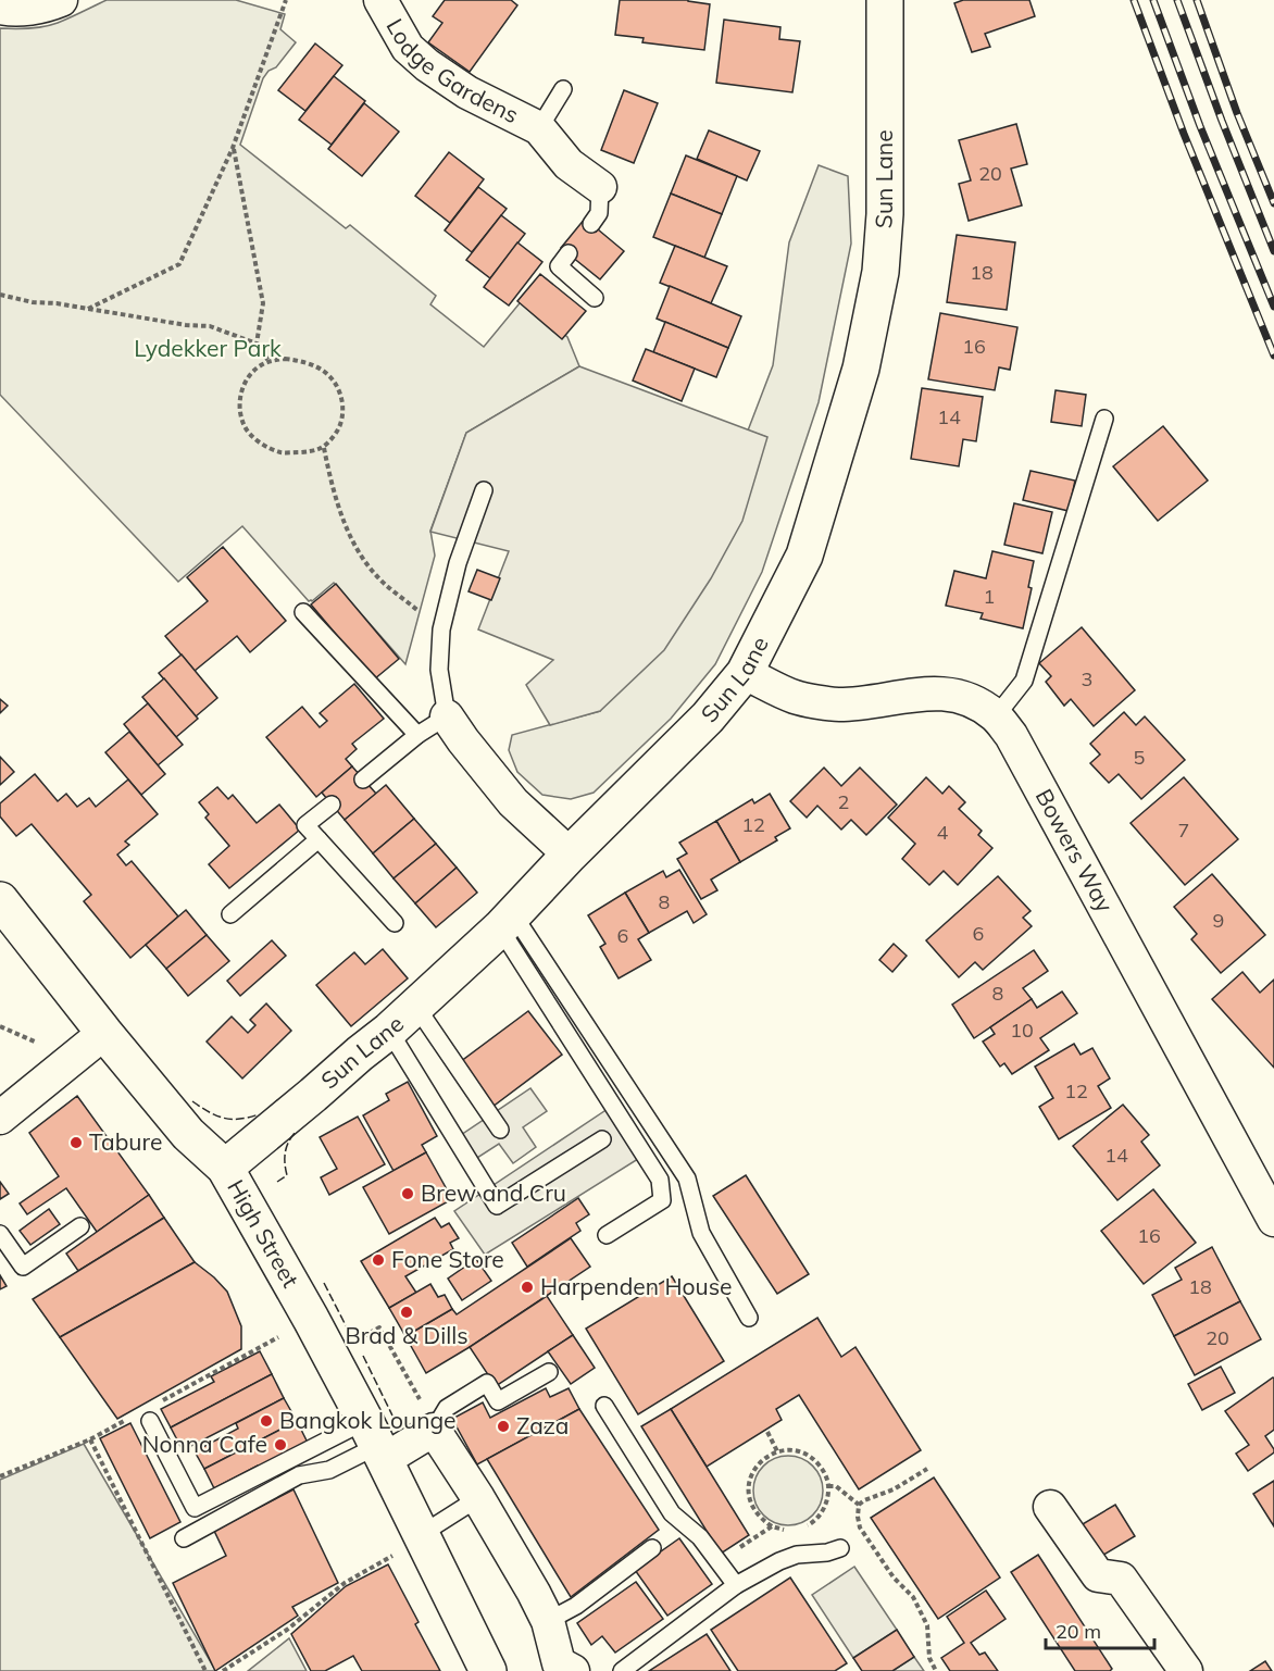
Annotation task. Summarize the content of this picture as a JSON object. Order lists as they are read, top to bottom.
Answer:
{
  "streets": {
    "street": [
      "Lodge Gardens",
      "Sun Lane",
      "Bowers Way",
      "High Street"
    ]
  },
  "crossings": [
    ["Sun Lane", "Bowers Way"],
    ["Sun Lane", "High Street"]
  ],
  "parks": ["Lydekker Park"],
  "places": [
    "Tabure",
    "Brew and Cru",
    "Fone Store",
    "Harpenden House",
    "Brad & Dills",
    "Bangkok Lounge",
    "Zaza",
    "Nonna Cafe"
  ],
  "house_numbers": [
    "20",
    "18",
    "16",
    "14",
    "1",
    "3",
    "5",
    "2",
    "12",
    "7",
    "4",
    "8",
    "9",
    "6",
    "6",
    "8",
    "10",
    "12",
    "14",
    "16",
    "18",
    "20"
  ],
  "scale_bar": "20 m"
}
